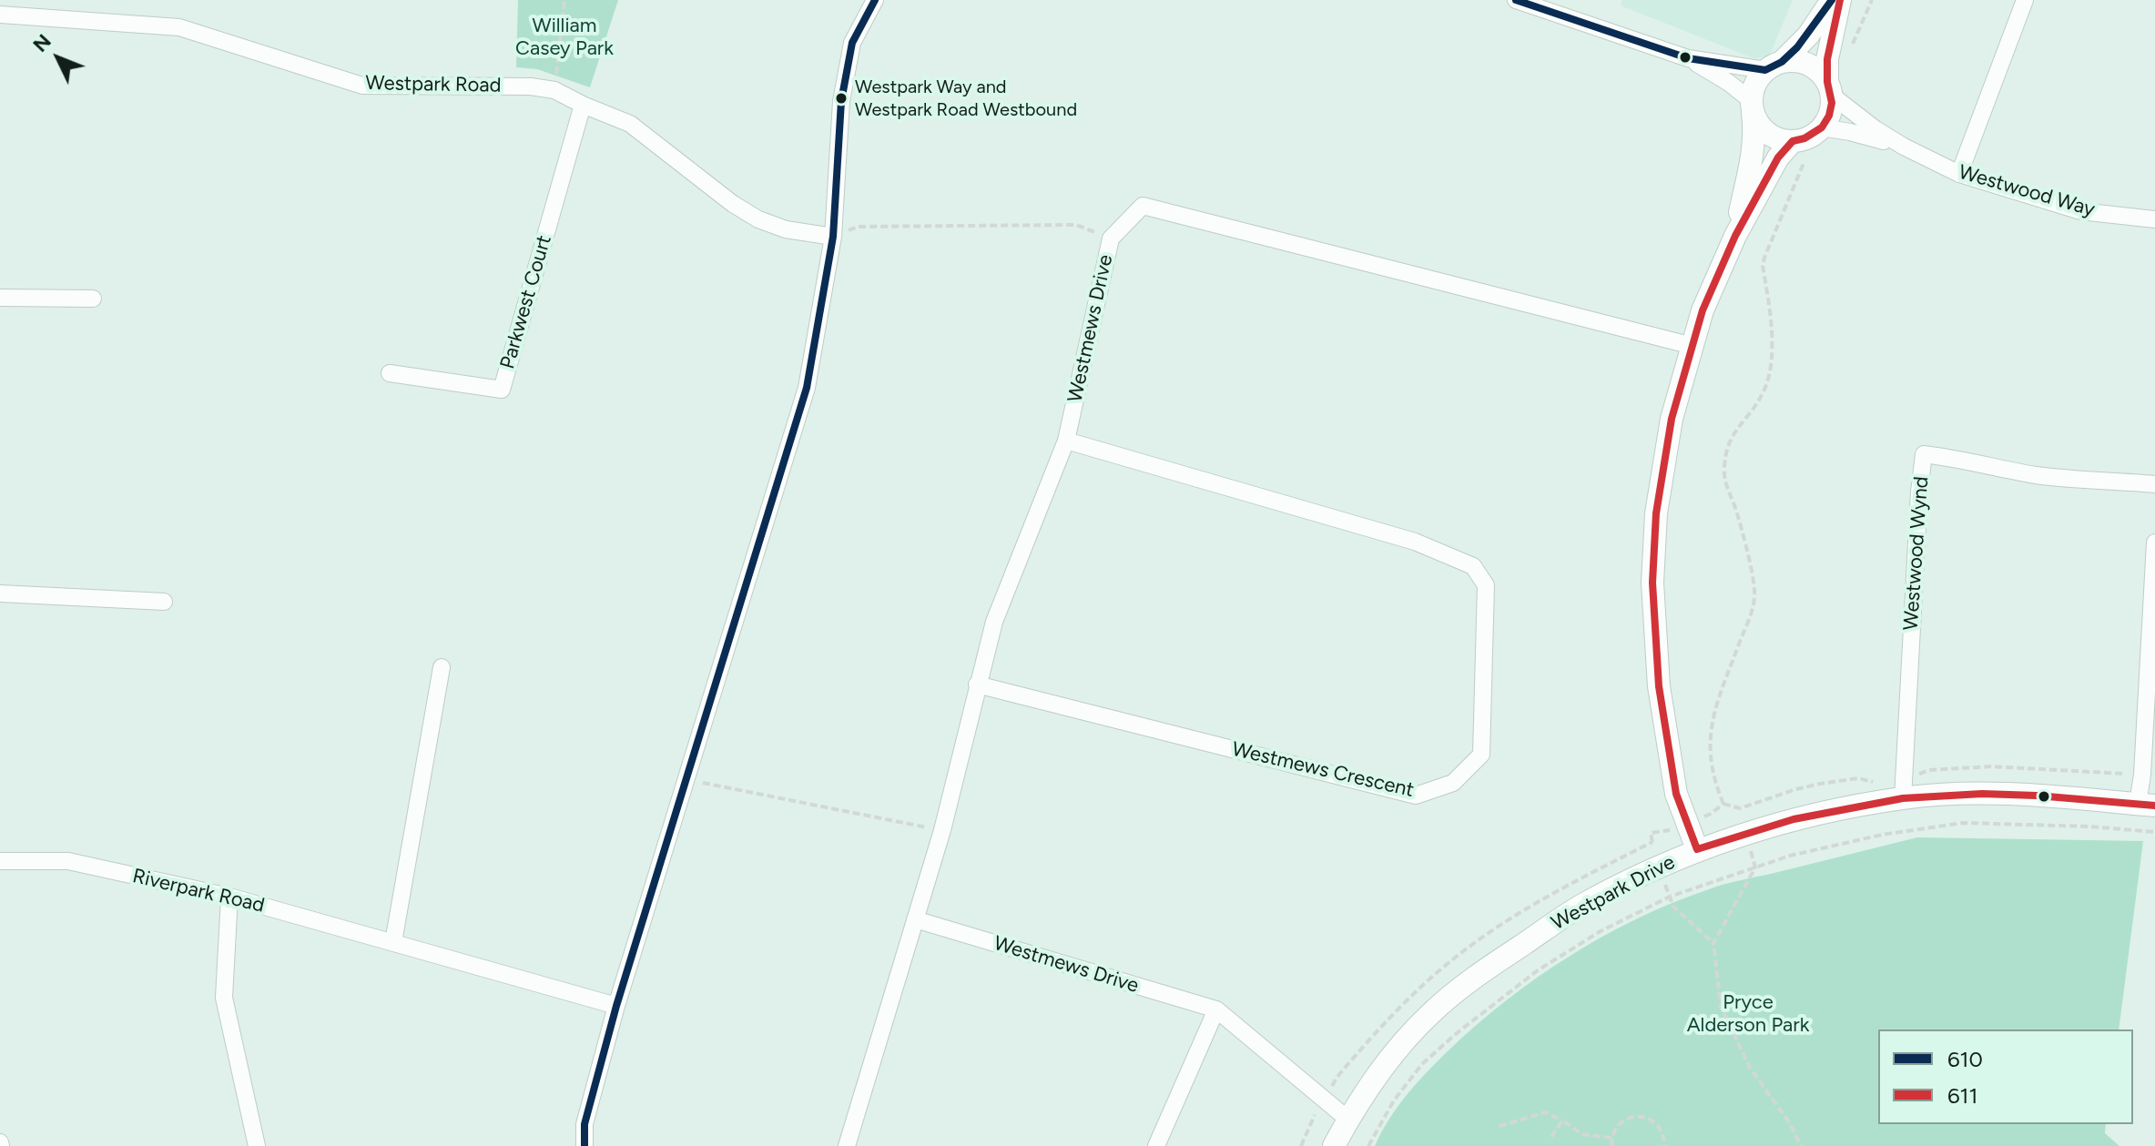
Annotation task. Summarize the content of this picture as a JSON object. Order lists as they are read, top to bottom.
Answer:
{
  "streets": {
    "street": [
      "Westpark Road",
      "Westwood Way",
      "Parkwest Court",
      "Westmews Drive",
      "Westwood Wynd",
      "Westmews Crescent",
      "Riverpark Road",
      "Westpark Drive"
    ]
  },
  "crossings": [
    ["Westpark Road", "Parkwest Court"],
    ["Westmews Drive", "Westmews Crescent"],
    ["Westmews Drive", "Westpark Drive"],
    ["Westwood Wynd", "Westpark Drive"]
  ],
  "parks": ["William Casey Park", "Pryce Alderson Park"],
  "places": ["Westpark Way and Westpark Road Westbound"],
  "lines": ["transit line 610", "transit line 611"],
  "legend": ["610", "611"],
  "north": "top left"
}
